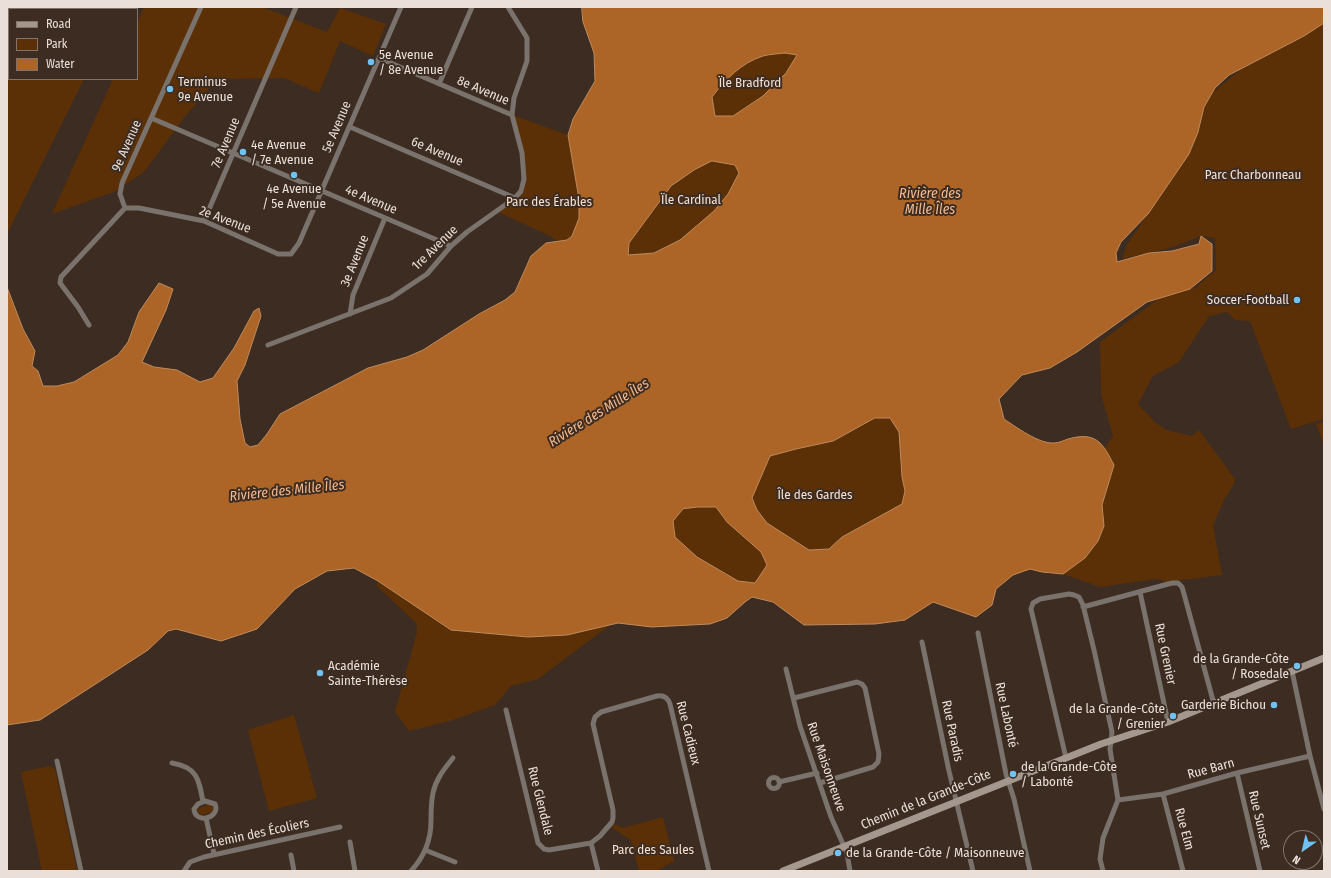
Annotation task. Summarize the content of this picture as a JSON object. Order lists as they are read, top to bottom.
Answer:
{
  "streets": {
    "main road": ["Chemin de la Grande-Côte"],
    "street": [
      "8e Avenue",
      "5e Avenue",
      "7e Avenue",
      "9e Avenue",
      "6e Avenue",
      "4e Avenue",
      "2e Avenue",
      "1re Avenue",
      "3e Avenue",
      "Rue Grenier",
      "Rue Labonté",
      "Rue Paradis",
      "Rue Cadieux",
      "Rue Maisonneuve",
      "Rue Barn",
      "Rue Glendale",
      "Rue Sunset",
      "Rue Elm",
      "Chemin des Écoliers"
    ]
  },
  "crossings": [
    ["8e Avenue", "5e Avenue"],
    ["8e Avenue", "1re Avenue"],
    ["5e Avenue", "6e Avenue"],
    ["5e Avenue", "4e Avenue"],
    ["5e Avenue", "2e Avenue"],
    ["7e Avenue", "4e Avenue"],
    ["7e Avenue", "2e Avenue"],
    ["9e Avenue", "4e Avenue"],
    ["9e Avenue", "2e Avenue"],
    ["6e Avenue", "1re Avenue"],
    ["4e Avenue", "1re Avenue"],
    ["4e Avenue", "3e Avenue"],
    ["1re Avenue", "3e Avenue"],
    ["Rue Grenier", "Chemin de la Grande-Côte"],
    ["Rue Labonté", "Chemin de la Grande-Côte"],
    ["Rue Paradis", "Chemin de la Grande-Côte"],
    ["Rue Cadieux", "Rue Glendale"],
    ["Rue Maisonneuve", "Chemin de la Grande-Côte"],
    ["Rue Barn", "Rue Sunset"],
    ["Rue Barn", "Rue Elm"]
  ],
  "water": ["Rivière des Mille Îles"],
  "parks": [
    "Ïle Bradford",
    "Parc Charbonneau",
    "Ïle Cardinal",
    "Parc des Érables",
    "Île des Gardes",
    "Parc des Saules"
  ],
  "places": [
    "5e Avenue / 8e Avenue",
    "Terminus 9e Avenue",
    "4e Avenue / 7e Avenue",
    "4e Avenue / 5e Avenue",
    "Soccer-Football",
    "de la Grande-Côte / Rosedale",
    "Académie Sainte-Thérèse",
    "Garderie Bichou",
    "de la Grande-Côte / Grenier",
    "de la Grande-Côte / Labonté",
    "de la Grande-Côte / Maisonneuve"
  ],
  "legend": ["Road", "Park", "Water"],
  "north": "bottom left"
}
